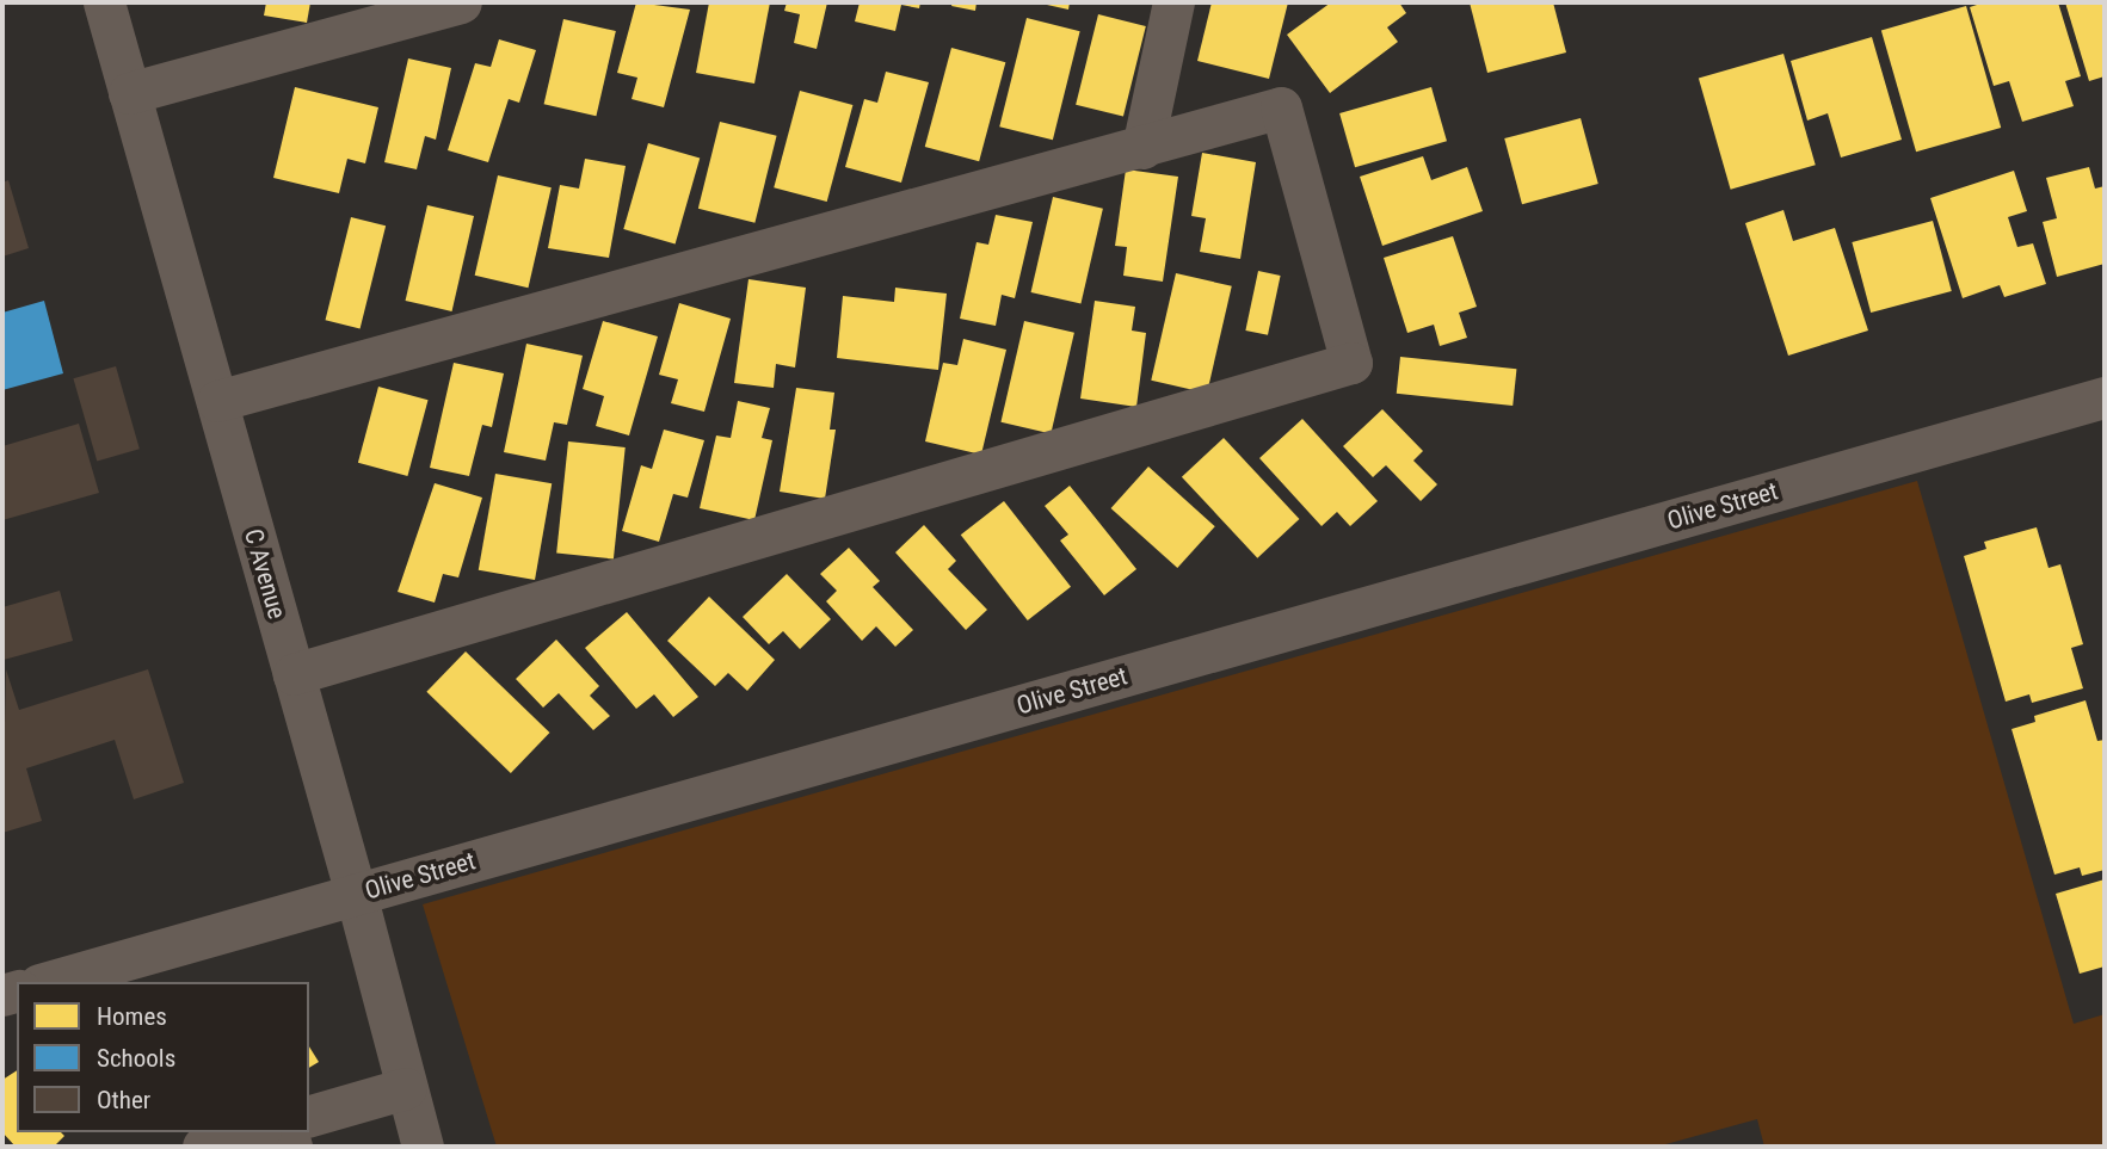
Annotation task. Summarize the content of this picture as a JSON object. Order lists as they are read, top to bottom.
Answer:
{
  "streets": {
    "street": ["Olive Street", "C Avenue"]
  },
  "crossings": [
    ["Olive Street", "C Avenue"]
  ],
  "legend": ["Homes", "Schools", "Other"]
}
